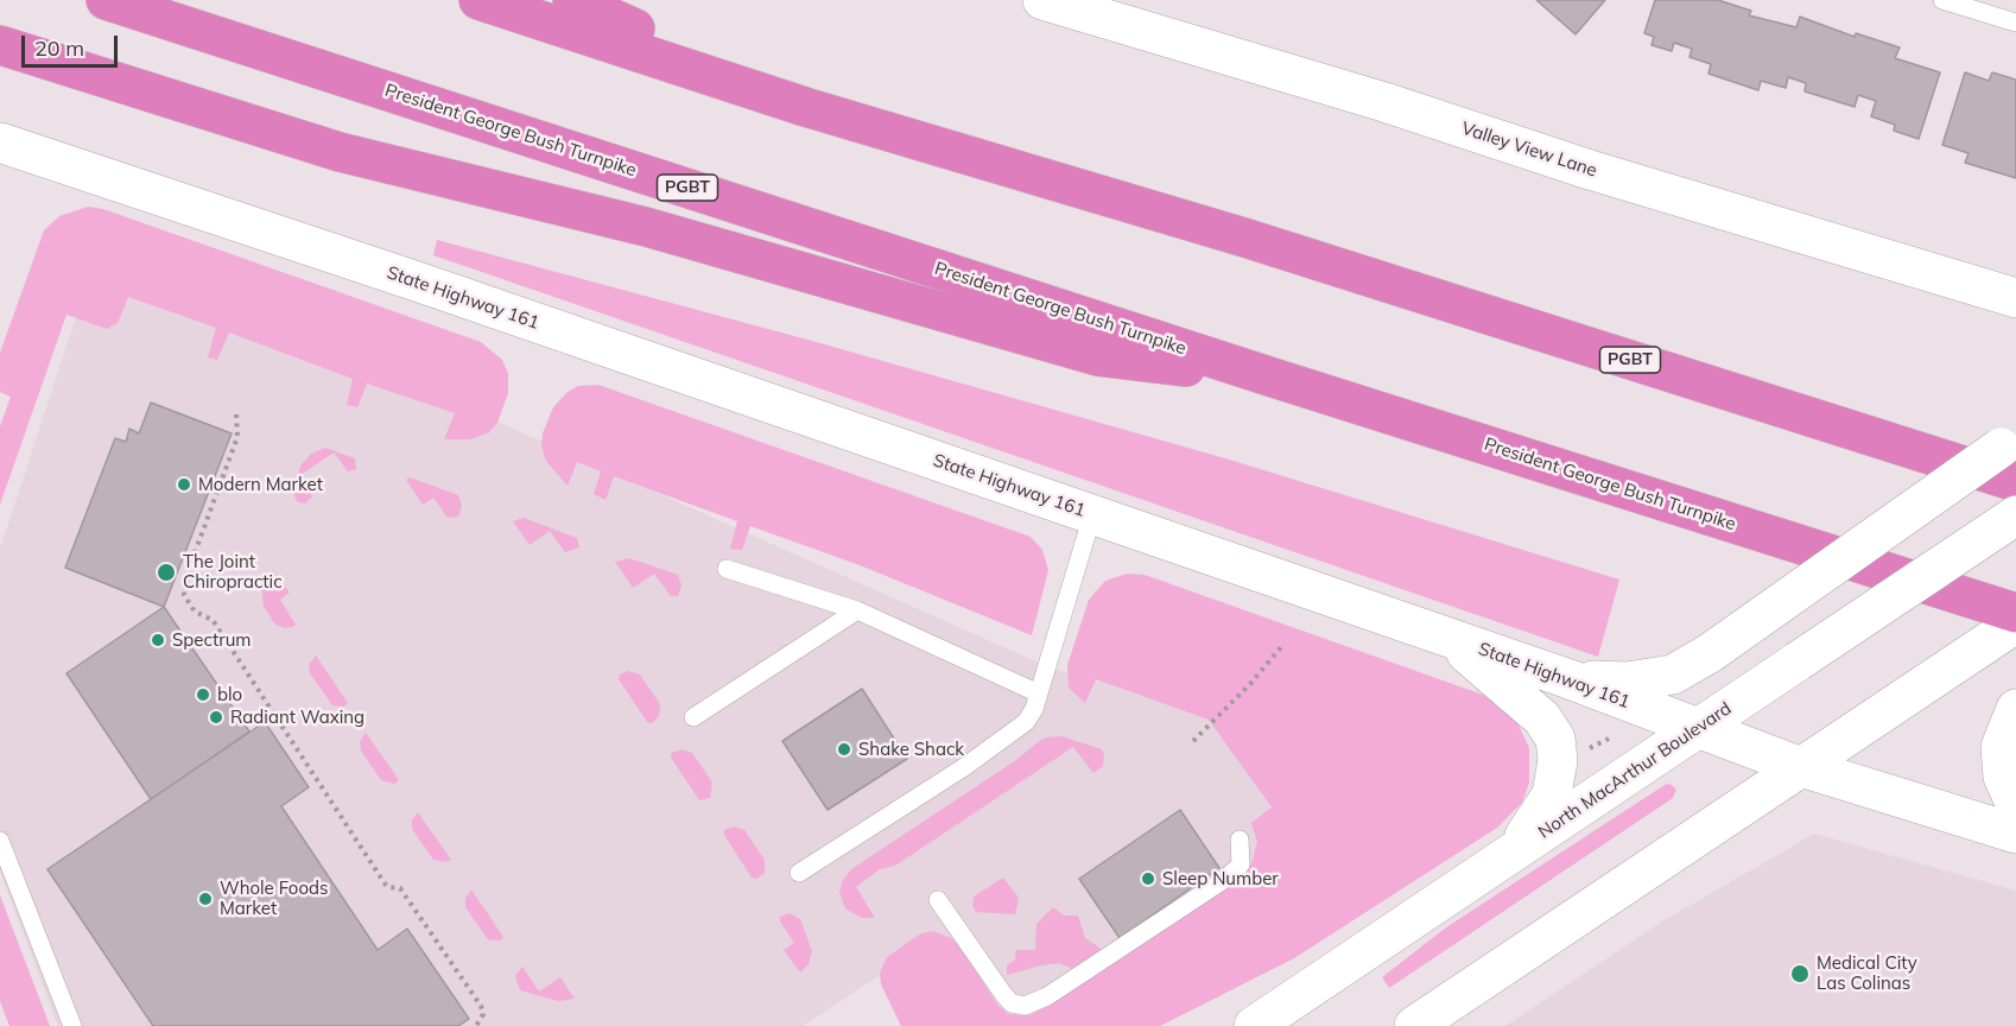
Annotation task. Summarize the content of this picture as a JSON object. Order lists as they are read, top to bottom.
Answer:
{
  "streets": {
    "highway": ["President George Bush Turnpike", "PGBT"],
    "main road": ["Valley View Lane", "State Highway 161", "North MacArthur Boulevard"]
  },
  "crossings": [
    ["State Highway 161", "North MacArthur Boulevard"]
  ],
  "places": [
    "Modern Market",
    "The Joint Chiropractic",
    "Spectrum",
    "blo",
    "Radiant Waxing",
    "Shake Shack",
    "Sleep Number",
    "Whole Foods Market",
    "Medical City Las Colinas"
  ],
  "scale_bar": "20 m"
}
